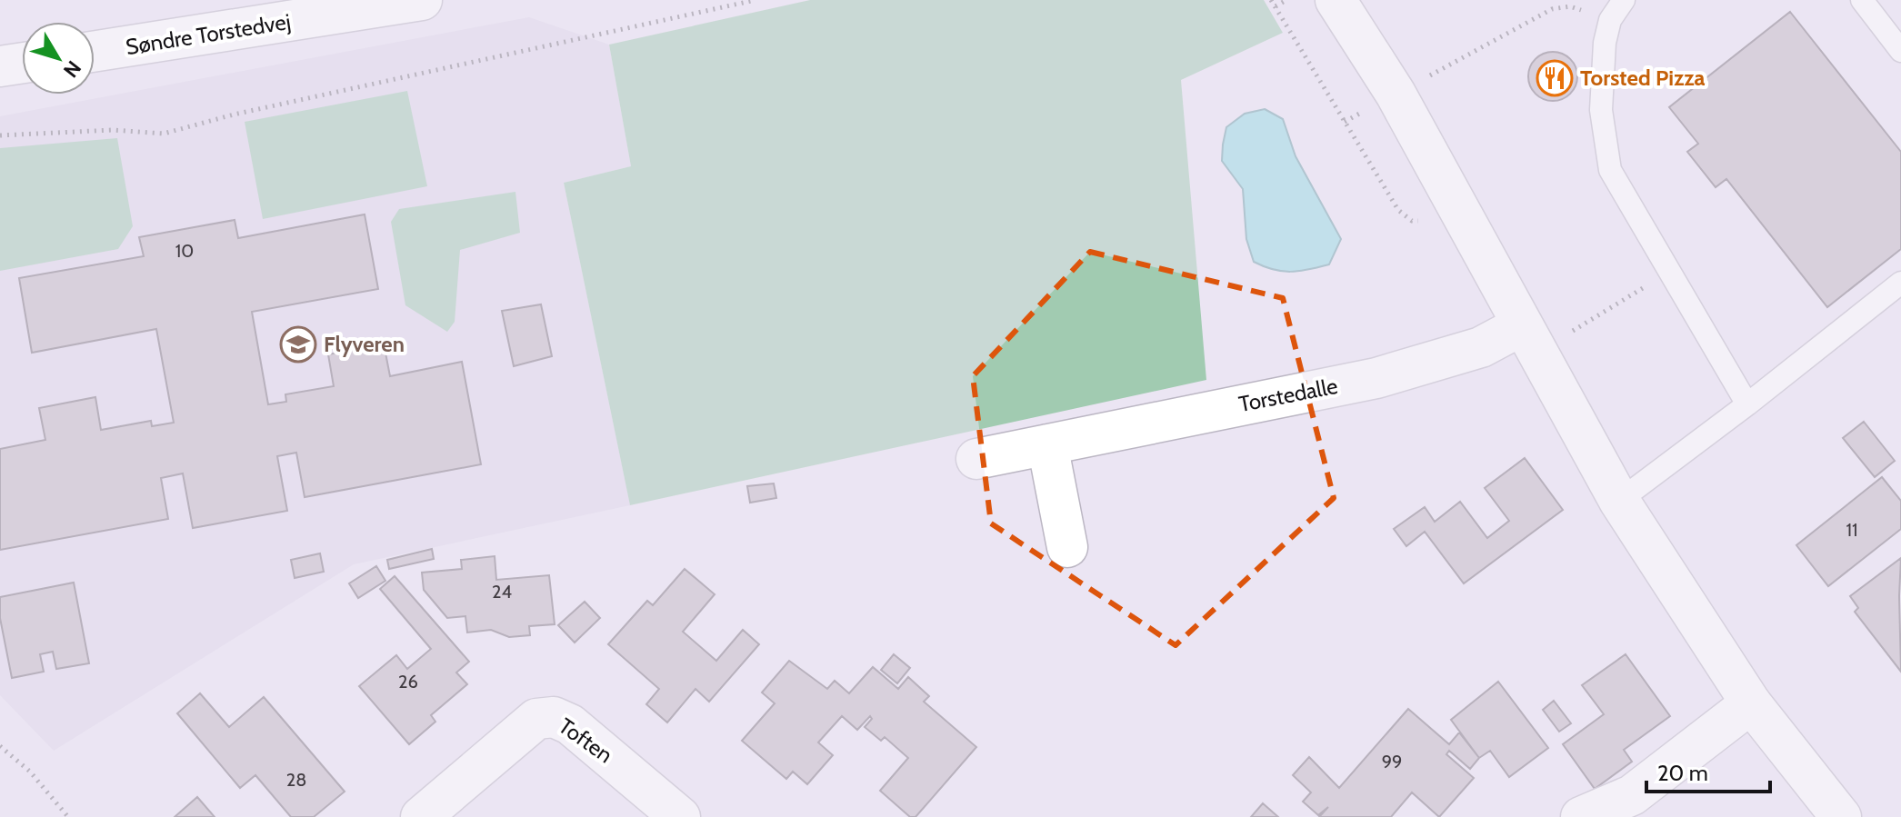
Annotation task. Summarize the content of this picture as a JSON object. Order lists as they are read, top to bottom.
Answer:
{
  "streets": {
    "street": ["Søndre Torstedvej", "Torstedalle", "Toften"]
  },
  "places": {
    "restaurant": ["Torsted Pizza"],
    "school or university": ["Flyveren"]
  },
  "house_numbers": [
    "10",
    "11",
    "24",
    "26",
    "99",
    "28"
  ],
  "scale_bar": "20 m",
  "north": "bottom right"
}
